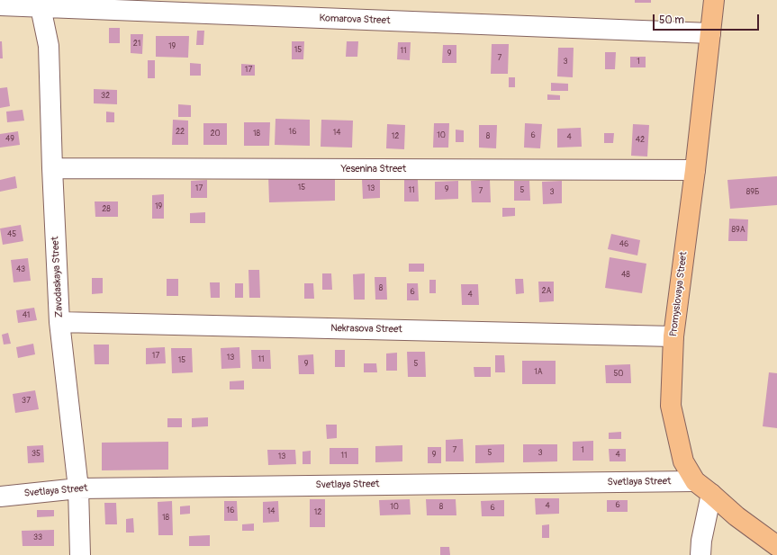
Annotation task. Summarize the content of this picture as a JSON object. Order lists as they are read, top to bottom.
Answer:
{
  "streets": {
    "main road": ["Promyslovaya Street"],
    "street": [
      "Komarova Street",
      "Yesenina Street",
      "Zavodaskaya Street",
      "Nekrasova Street",
      "Svetlaya Street"
    ]
  },
  "crossings": [
    ["Komarova Street", "Zavodaskaya Street"],
    ["Komarova Street", "Promyslovaya Street"],
    ["Yesenina Street", "Zavodaskaya Street"],
    ["Yesenina Street", "Promyslovaya Street"],
    ["Zavodaskaya Street", "Nekrasova Street"],
    ["Zavodaskaya Street", "Svetlaya Street"],
    ["Promyslovaya Street", "Nekrasova Street"],
    ["Promyslovaya Street", "Svetlaya Street"]
  ],
  "house_numbers": [
    "21",
    "19",
    "15",
    "11",
    "9",
    "7",
    "3",
    "1",
    "17",
    "32",
    "22",
    "16",
    "14",
    "20",
    "18",
    "10",
    "6",
    "12",
    "8",
    "4",
    "49",
    "42",
    "15",
    "17",
    "13",
    "9",
    "11",
    "5",
    "7",
    "3",
    "89Б",
    "19",
    "28",
    "89А",
    "45",
    "46",
    "43",
    "48",
    "8",
    "2А",
    "6",
    "4",
    "41",
    "17",
    "13",
    "11",
    "15",
    "9",
    "5",
    "1А",
    "50",
    "37",
    "7",
    "1",
    "5",
    "3",
    "35",
    "9",
    "4",
    "11",
    "13",
    "6",
    "4",
    "10",
    "8",
    "6",
    "16",
    "14",
    "12",
    "18",
    "33"
  ],
  "scale_bar": "50 m"
}
